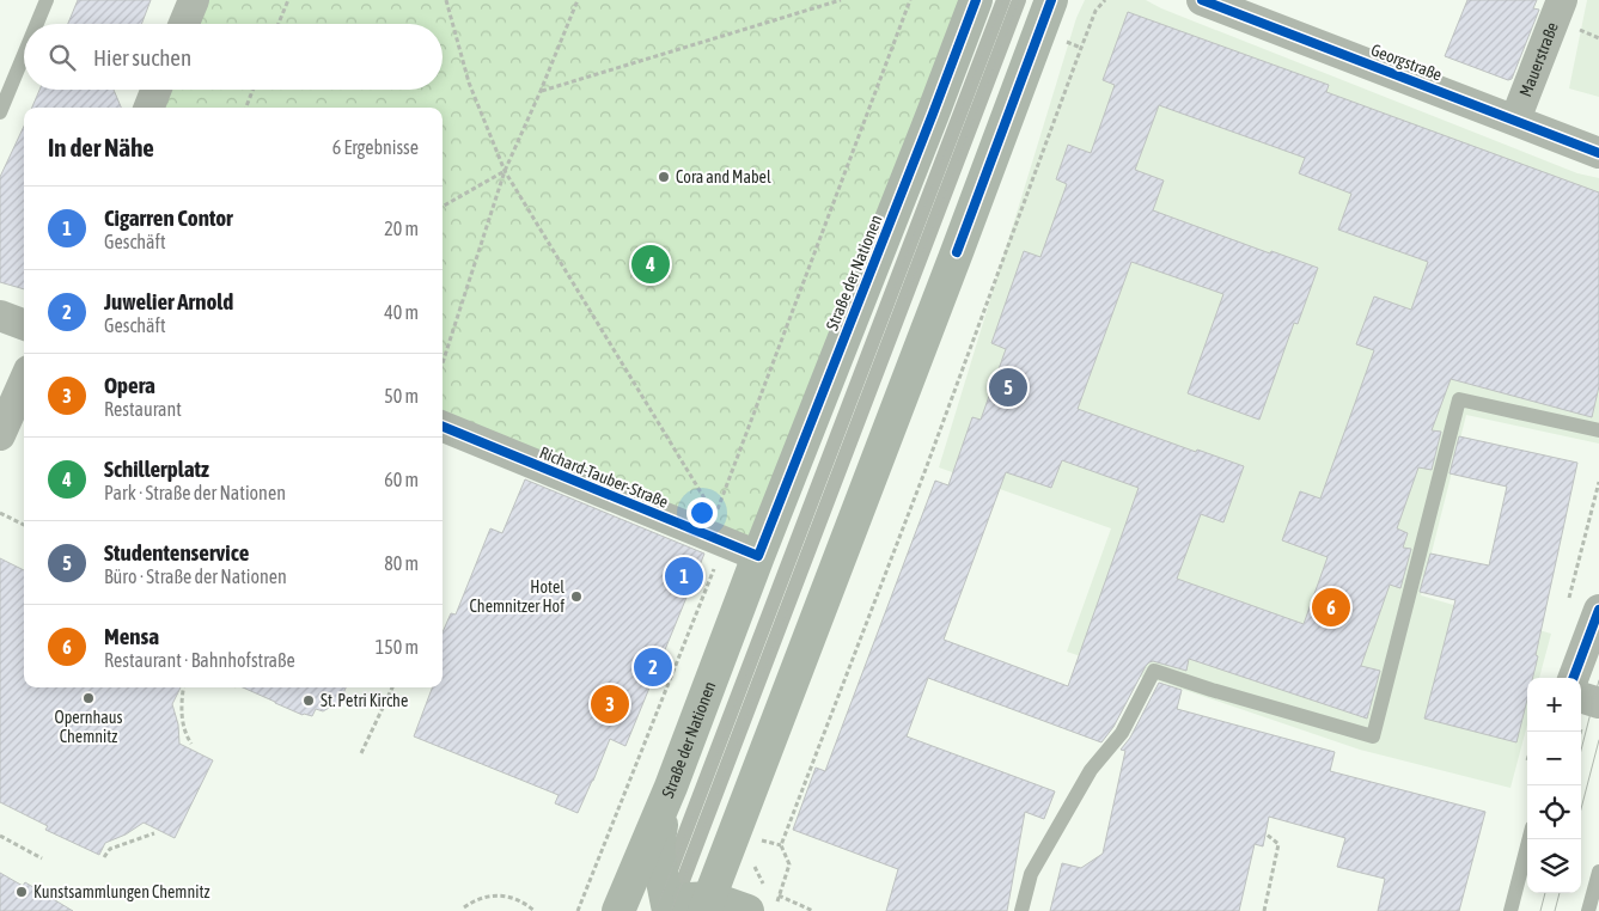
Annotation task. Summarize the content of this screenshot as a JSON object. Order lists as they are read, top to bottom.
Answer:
{
  "streets": {
    "main road": ["Straße der Nationen"],
    "street": ["Mauerstraße", "Georgstraße", "Richard-Tauber-Straße"]
  },
  "crossings": [
    ["Mauerstraße", "Georgstraße"],
    ["Straße der Nationen", "Richard-Tauber-Straße"]
  ],
  "places": [
    "Cora and Mabel",
    "Hotel Chemnitzer Hof",
    "Opernhaus Chemnitz",
    "St. Petri Kirche",
    "Kunstsammlungen Chemnitz"
  ],
  "page": {
    "search": "Hier suchen",
    "heading": ["In der Nähe", "6 Ergebnisse"],
    "list": [
      {
        "mark": "1",
        "name": "Cigarren Contor",
        "note": "Geschäft",
        "value": "20 m"
      },
      {
        "mark": "2",
        "name": "Juwelier Arnold",
        "note": "Geschäft",
        "value": "40 m"
      },
      {
        "mark": "3",
        "name": "Opera",
        "note": "Restaurant",
        "value": "50 m"
      },
      {
        "mark": "4",
        "name": "Schillerplatz",
        "note": "Park · Straße der Nationen",
        "value": "60 m"
      },
      {
        "mark": "5",
        "name": "Studentenservice",
        "note": "Büro · Straße der Nationen",
        "value": "80 m"
      },
      {
        "mark": "6",
        "name": "Mensa",
        "note": "Restaurant · Bahnhofstraße",
        "value": "150 m"
      }
    ],
    "pins": [
      "4",
      "5",
      "1",
      "6",
      "2",
      "3"
    ],
    "map_buttons": ["+", "−"]
  }
}
